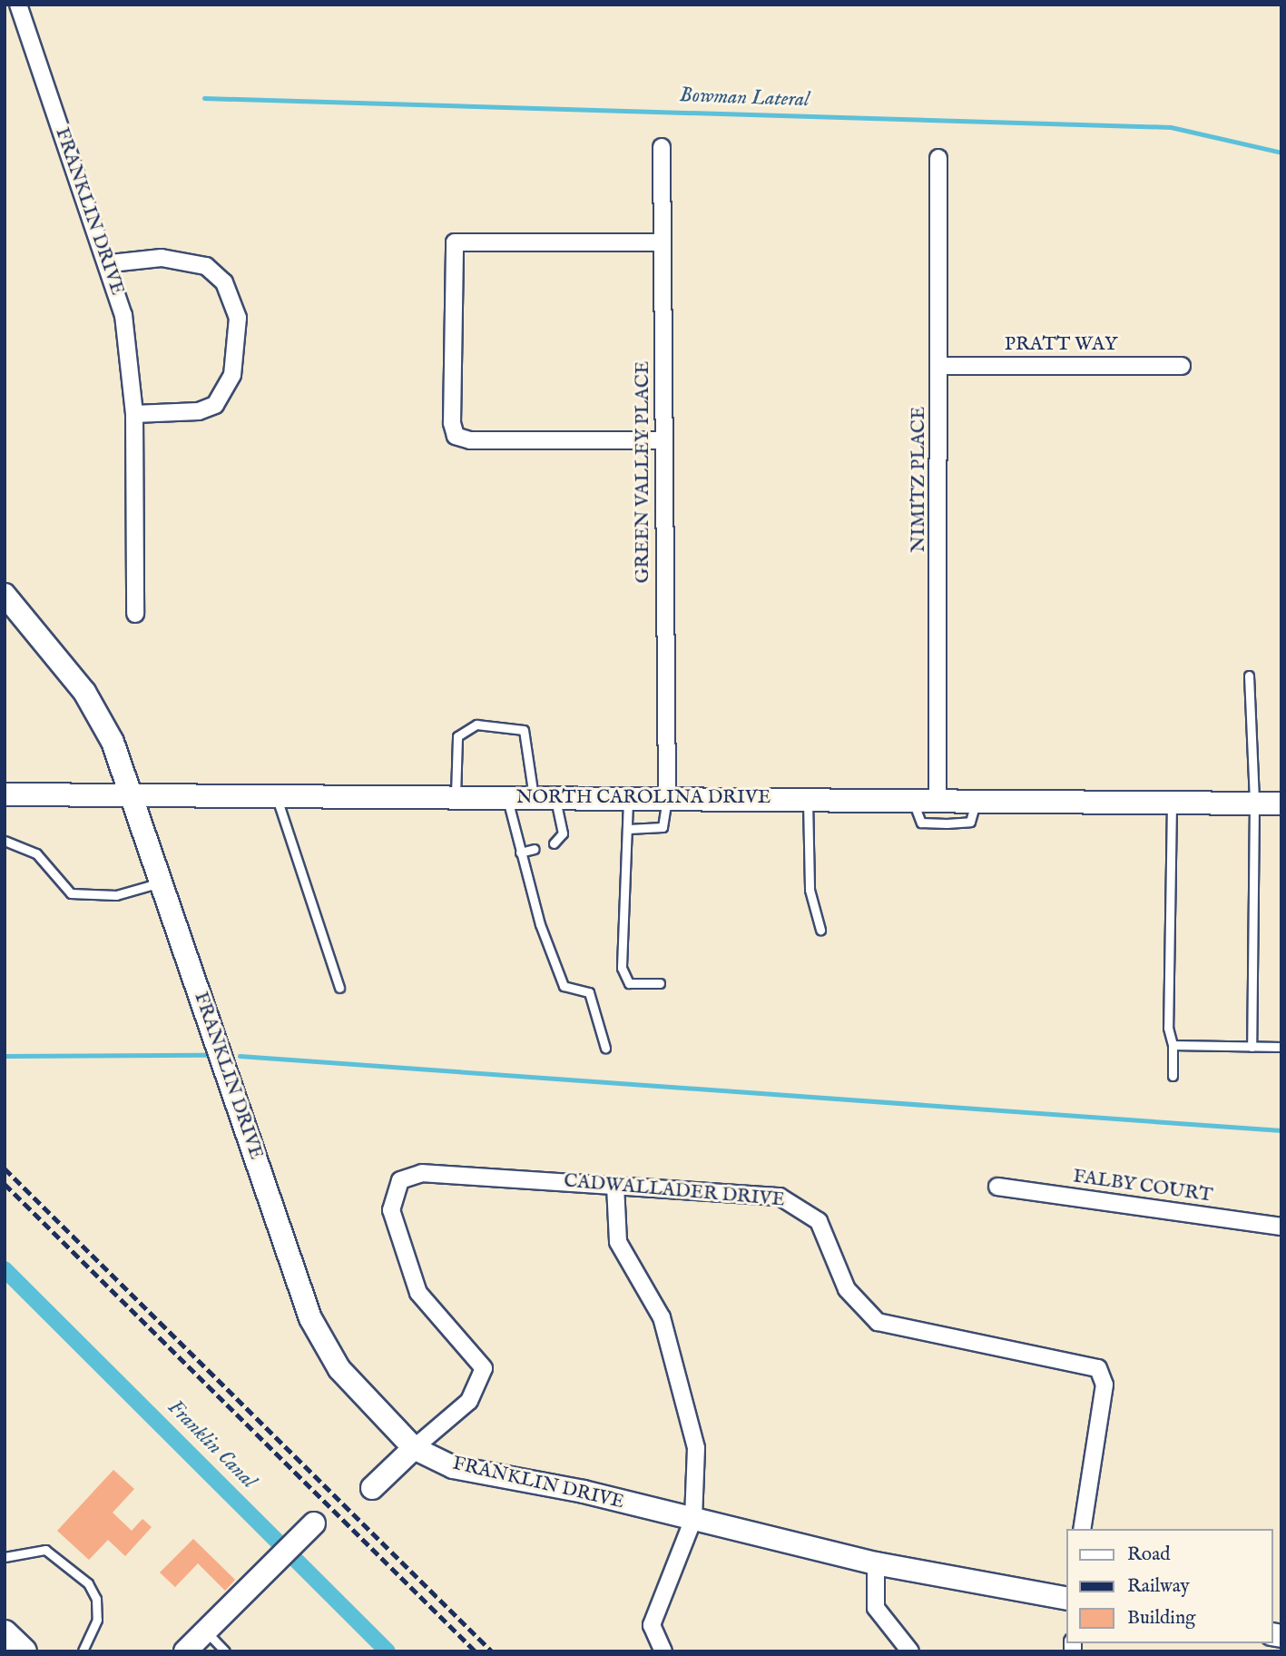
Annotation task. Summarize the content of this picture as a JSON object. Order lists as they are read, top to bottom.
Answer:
{
  "streets": {
    "street": [
      "FRANKLIN DRIVE",
      "PRATT WAY",
      "GREEN VALLEY PLACE",
      "NIMITZ PLACE",
      "NORTH CAROLINA DRIVE",
      "FALBY COURT",
      "CADWALLADER DRIVE"
    ]
  },
  "crossings": [
    ["FRANKLIN DRIVE", "NORTH CAROLINA DRIVE"],
    ["FRANKLIN DRIVE", "CADWALLADER DRIVE"],
    ["PRATT WAY", "NIMITZ PLACE"],
    ["GREEN VALLEY PLACE", "NORTH CAROLINA DRIVE"],
    ["NIMITZ PLACE", "NORTH CAROLINA DRIVE"]
  ],
  "water": ["Bowman Lateral", "Franklin Canal"],
  "legend": ["Road", "Railway", "Building"]
}
